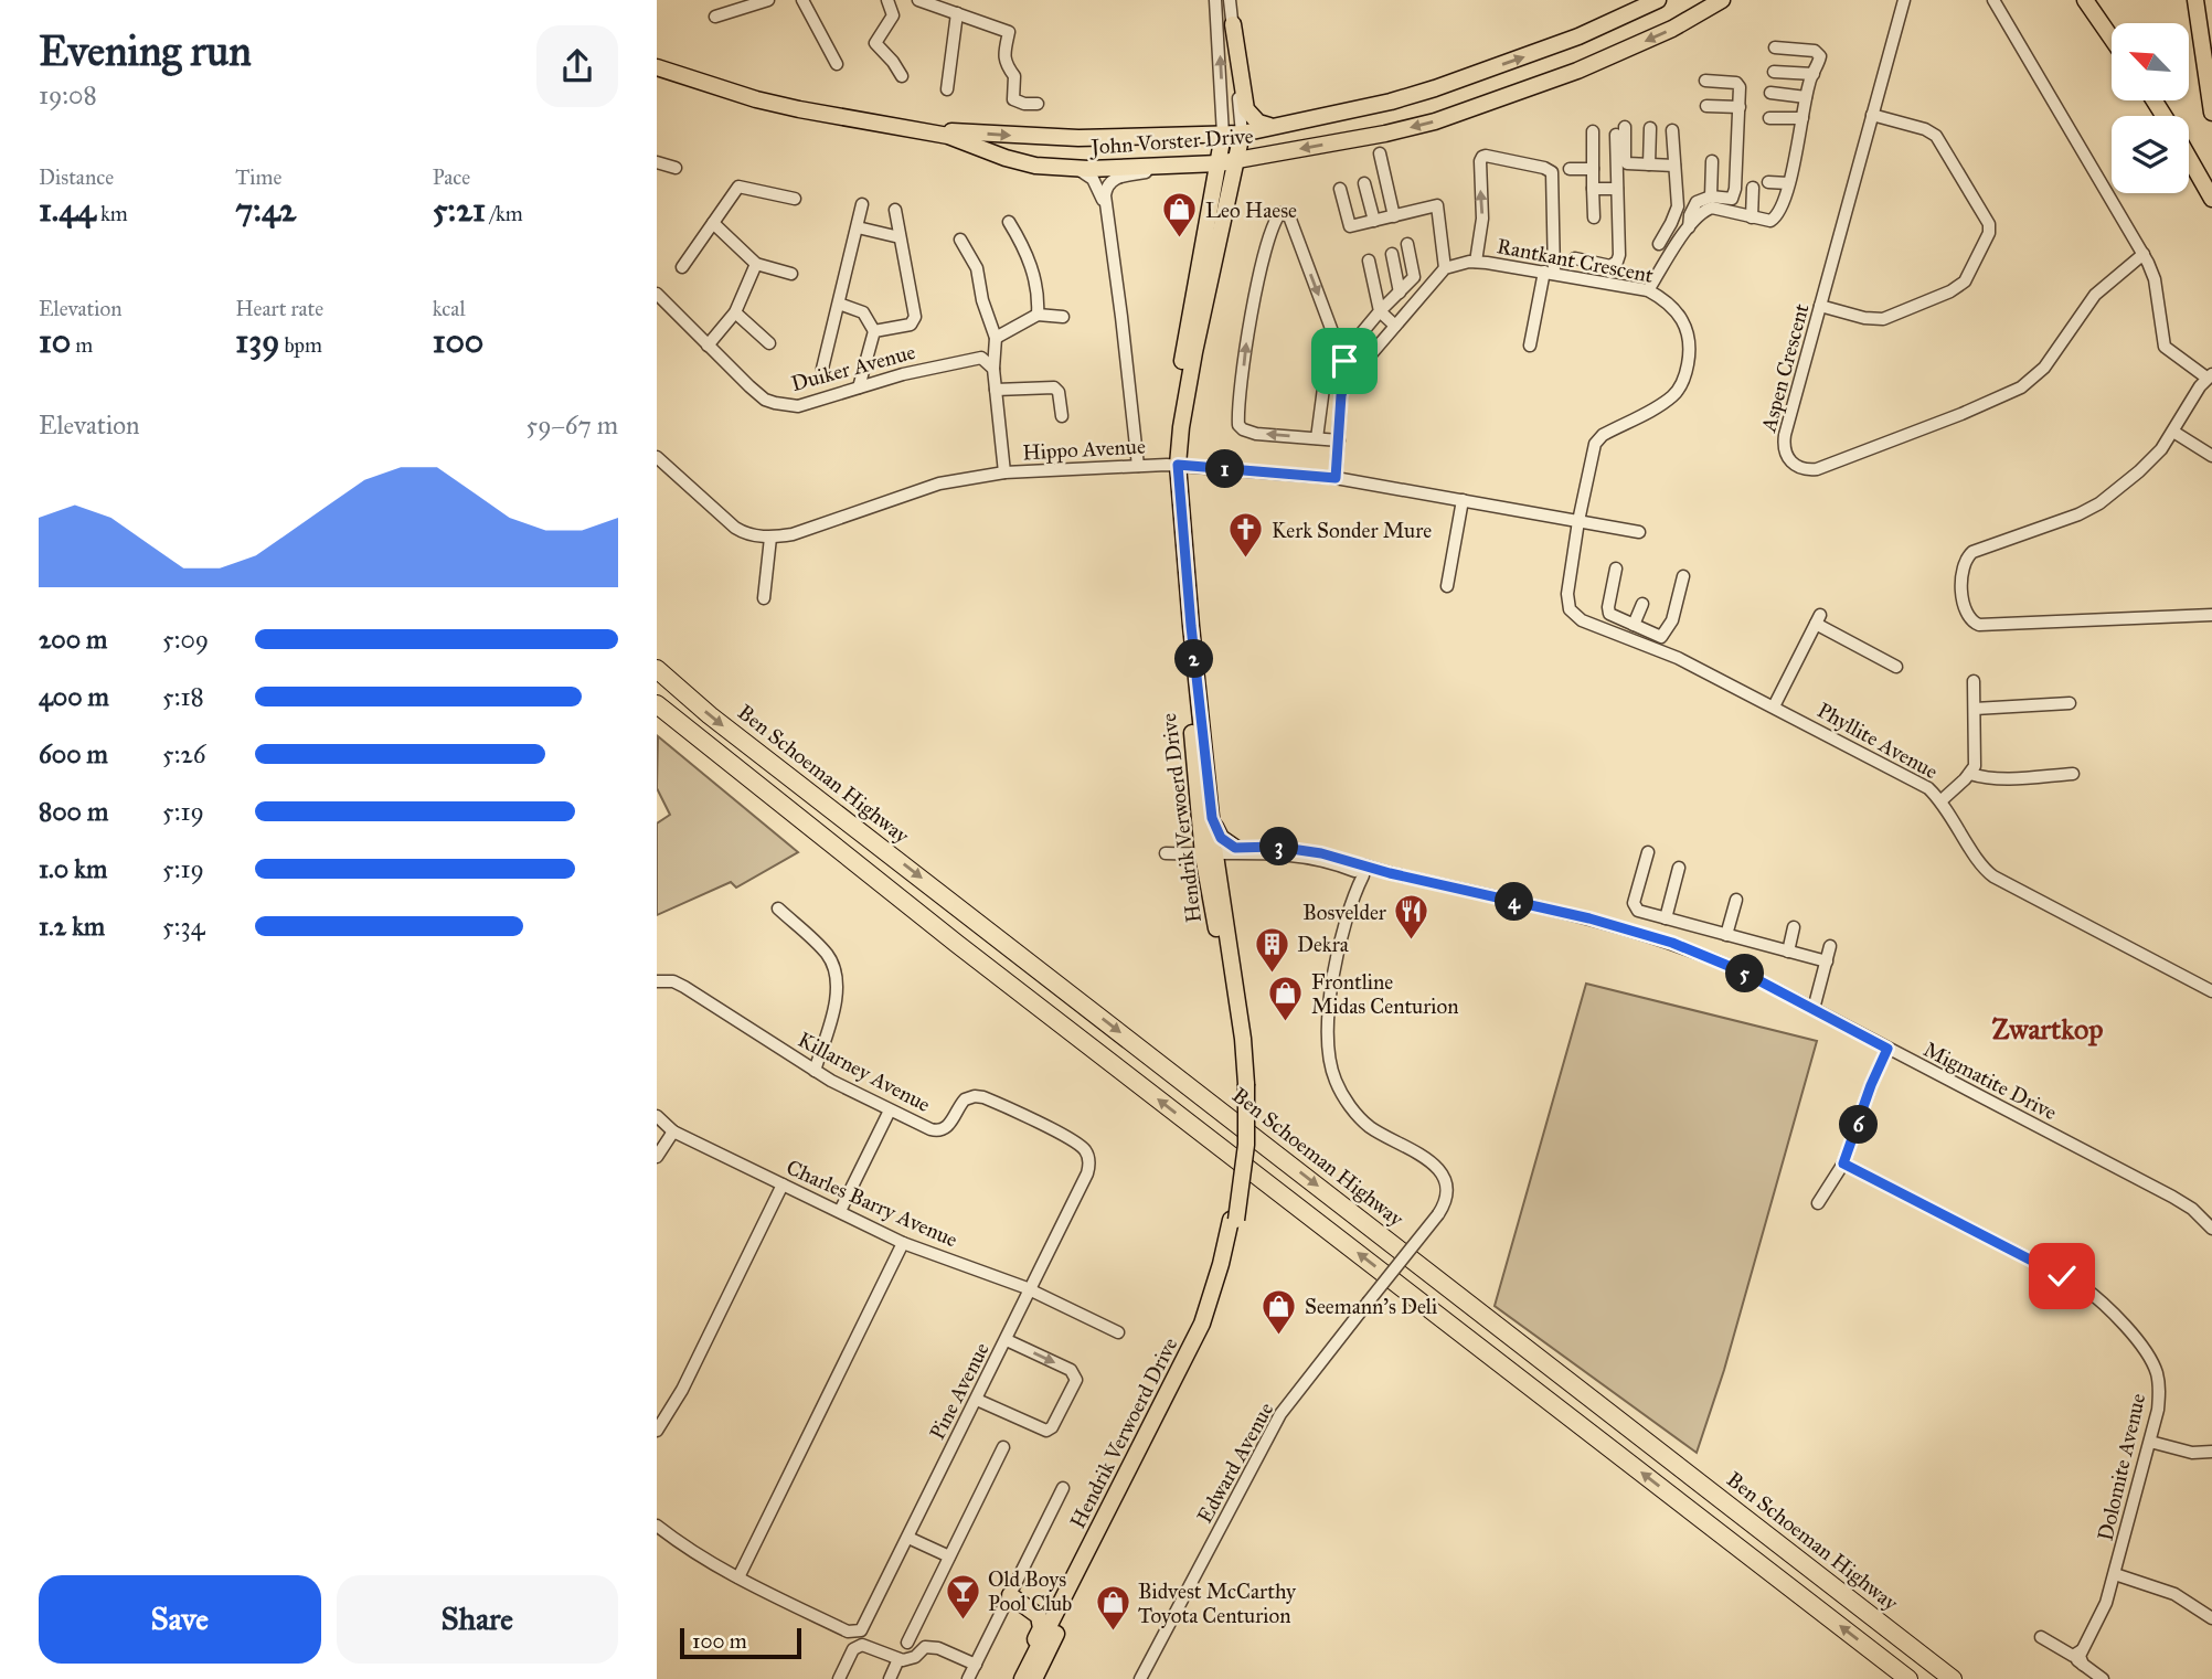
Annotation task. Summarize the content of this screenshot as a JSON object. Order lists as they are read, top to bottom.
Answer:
{
  "streets": {
    "highway": ["Ben Schoeman Highway"],
    "main road": ["John Vorster Drive", "Hendrik Verwoerd Drive"],
    "street": [
      "Rantkant Crescent",
      "Duiker Avenue",
      "Aspen Crescent",
      "Hippo Avenue",
      "Phyllite Avenue",
      "Killarney Avenue",
      "Migmatite Drive",
      "Charles Barry Avenue",
      "Pine Avenue",
      "Edward Avenue",
      "Dolomite Avenue"
    ]
  },
  "crossings": [
    ["John Vorster Drive", "Hendrik Verwoerd Drive"],
    ["Rantkant Crescent", "Hippo Avenue"],
    ["Rantkant Crescent", "Phyllite Avenue"],
    ["Hippo Avenue", "Phyllite Avenue"],
    ["Hippo Avenue", "Hendrik Verwoerd Drive"],
    ["Hendrik Verwoerd Drive", "Migmatite Drive"],
    ["Killarney Avenue", "Pine Avenue"],
    ["Migmatite Drive", "Edward Avenue"],
    ["Charles Barry Avenue", "Pine Avenue"]
  ],
  "districts": ["Zwartkop"],
  "places": {
    "shop": [
      "Leo Haese",
      "Frontline Midas Centurion",
      "Seemann's Deli",
      "Bidvest McCarthy Toyota Centurion"
    ],
    "church": ["Kerk Sonder Mure"],
    "restaurant": ["Bosvelder"],
    "building": ["Dekra"],
    "bar": ["Old Boys Pool Club"]
  },
  "scale_bar": "100 m",
  "north": "top left",
  "page": {
    "heading": ["Evening run", "19:08"],
    "stats": [
      ["Distance", "1.44 km"],
      ["Time", "7:42"],
      ["Pace", "5:21 /km"],
      ["Elevation", "10 m"],
      ["Heart rate", "139 bpm"],
      ["kcal", "100"]
    ],
    "chart": ["Elevation", "59–67 m"],
    "pins": [
      "1",
      "2",
      "3",
      "4",
      "5",
      "6"
    ],
    "list": [
      {
        "name": "200 m",
        "note": "5:09"
      },
      {
        "name": "400 m",
        "note": "5:18"
      },
      {
        "name": "600 m",
        "note": "5:26"
      },
      {
        "name": "800 m",
        "note": "5:19"
      },
      {
        "name": "1.0 km",
        "note": "5:19"
      },
      {
        "name": "1.2 km",
        "note": "5:34"
      }
    ],
    "buttons": ["Save", "Share"],
    "scale": "100 m"
  }
}
